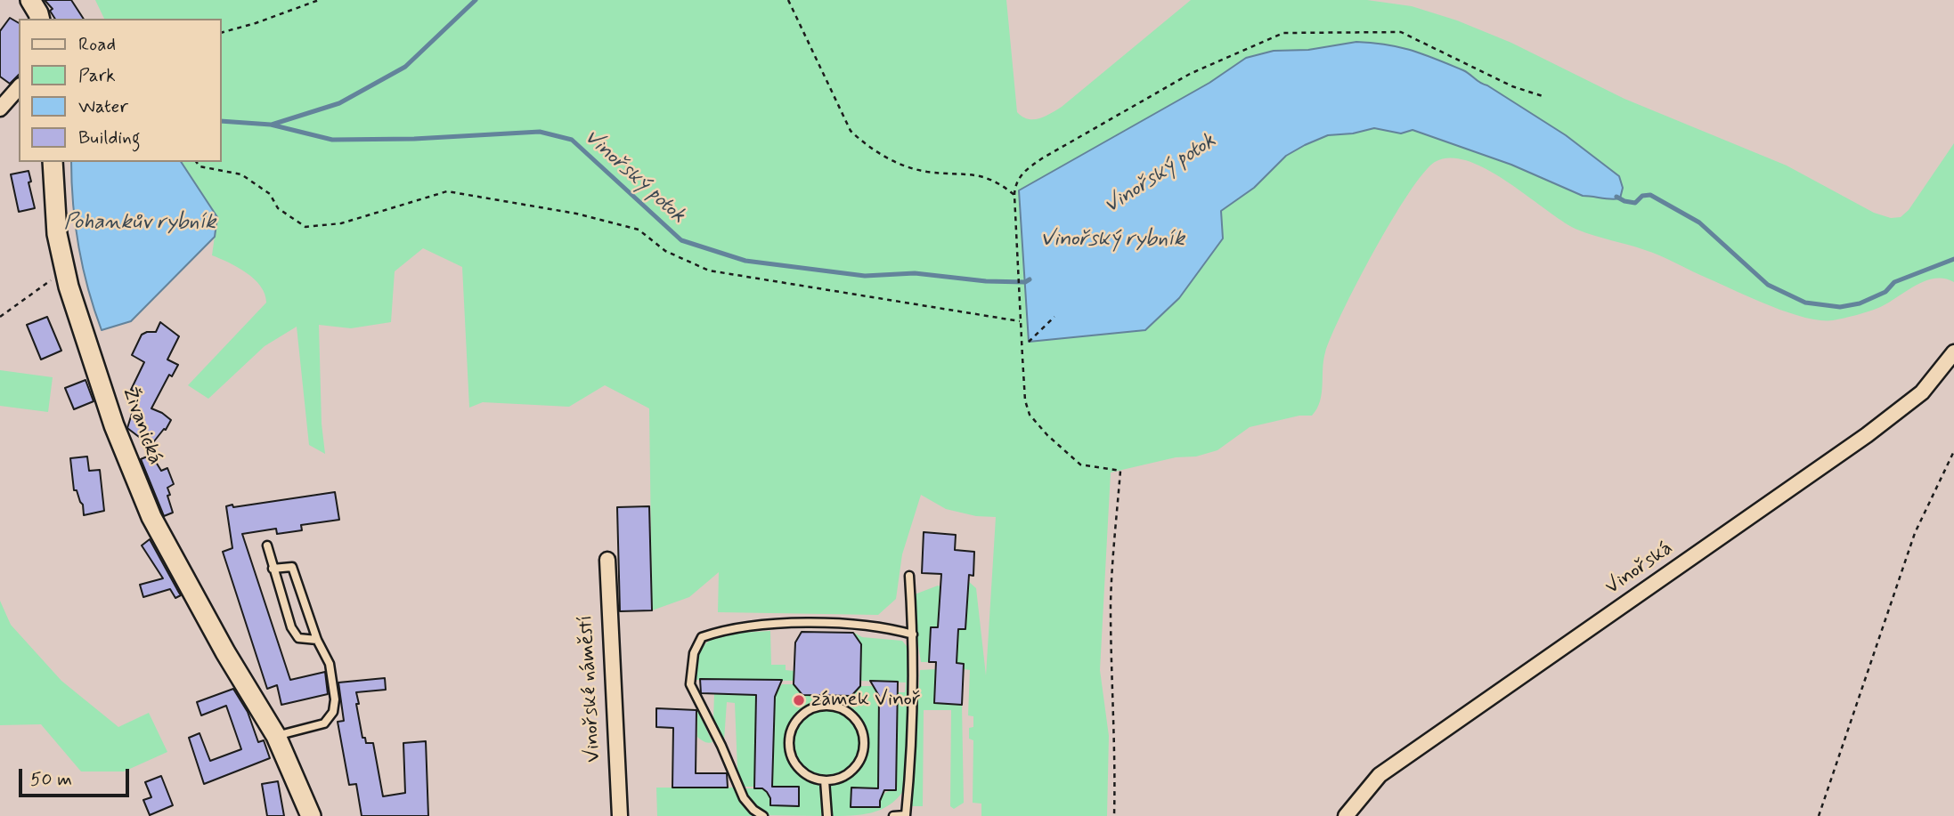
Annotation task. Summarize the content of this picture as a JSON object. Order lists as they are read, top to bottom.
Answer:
{
  "streets": {
    "street": ["Živanická", "Vinořská", "Vinořské náměstí"]
  },
  "water": ["Vinořský potok", "Pohankův rybník", "Vinořský rybník"],
  "places": ["zámek Vinoř"],
  "legend": [
    "Road",
    "Park",
    "Water",
    "Building"
  ],
  "scale_bar": "50 m"
}
